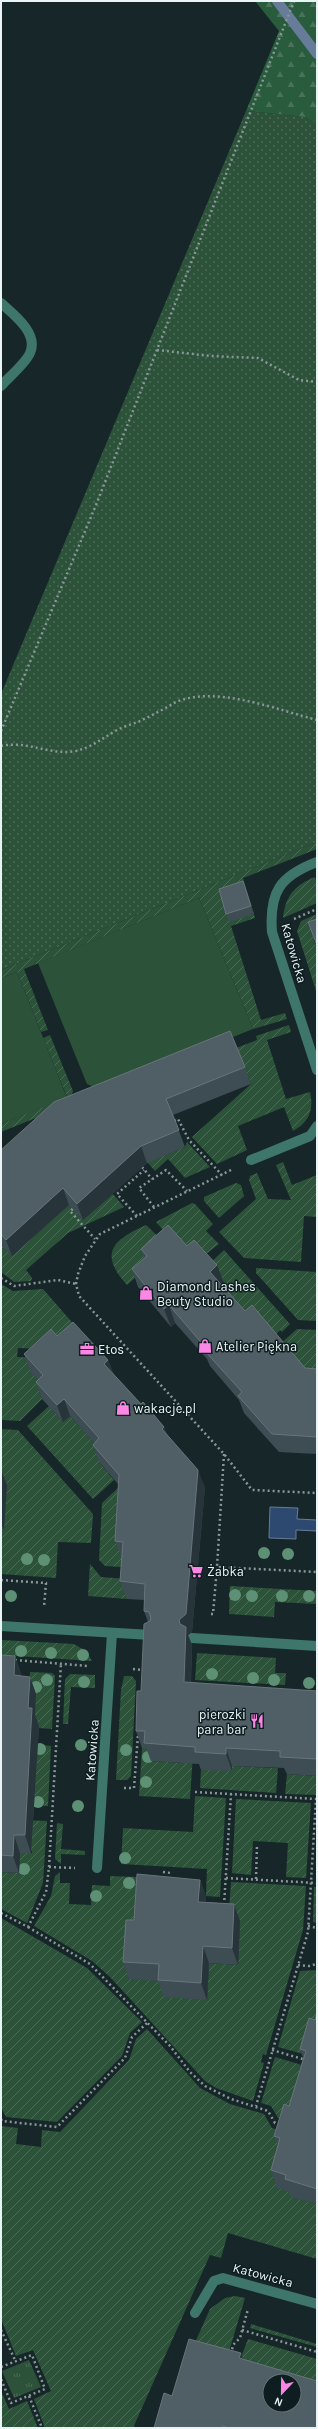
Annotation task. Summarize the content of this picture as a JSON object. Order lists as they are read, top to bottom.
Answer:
{
  "streets": {
    "street": ["Katowicka"]
  },
  "places": {
    "shop": ["Diamond Lashes Beuty Studio", "Atelier Piękna", "wakacje.pl"],
    "office": ["Etos"],
    "supermarket": ["Żabka"],
    "restaurant": ["pierozki para bar"]
  },
  "north": "bottom"
}
